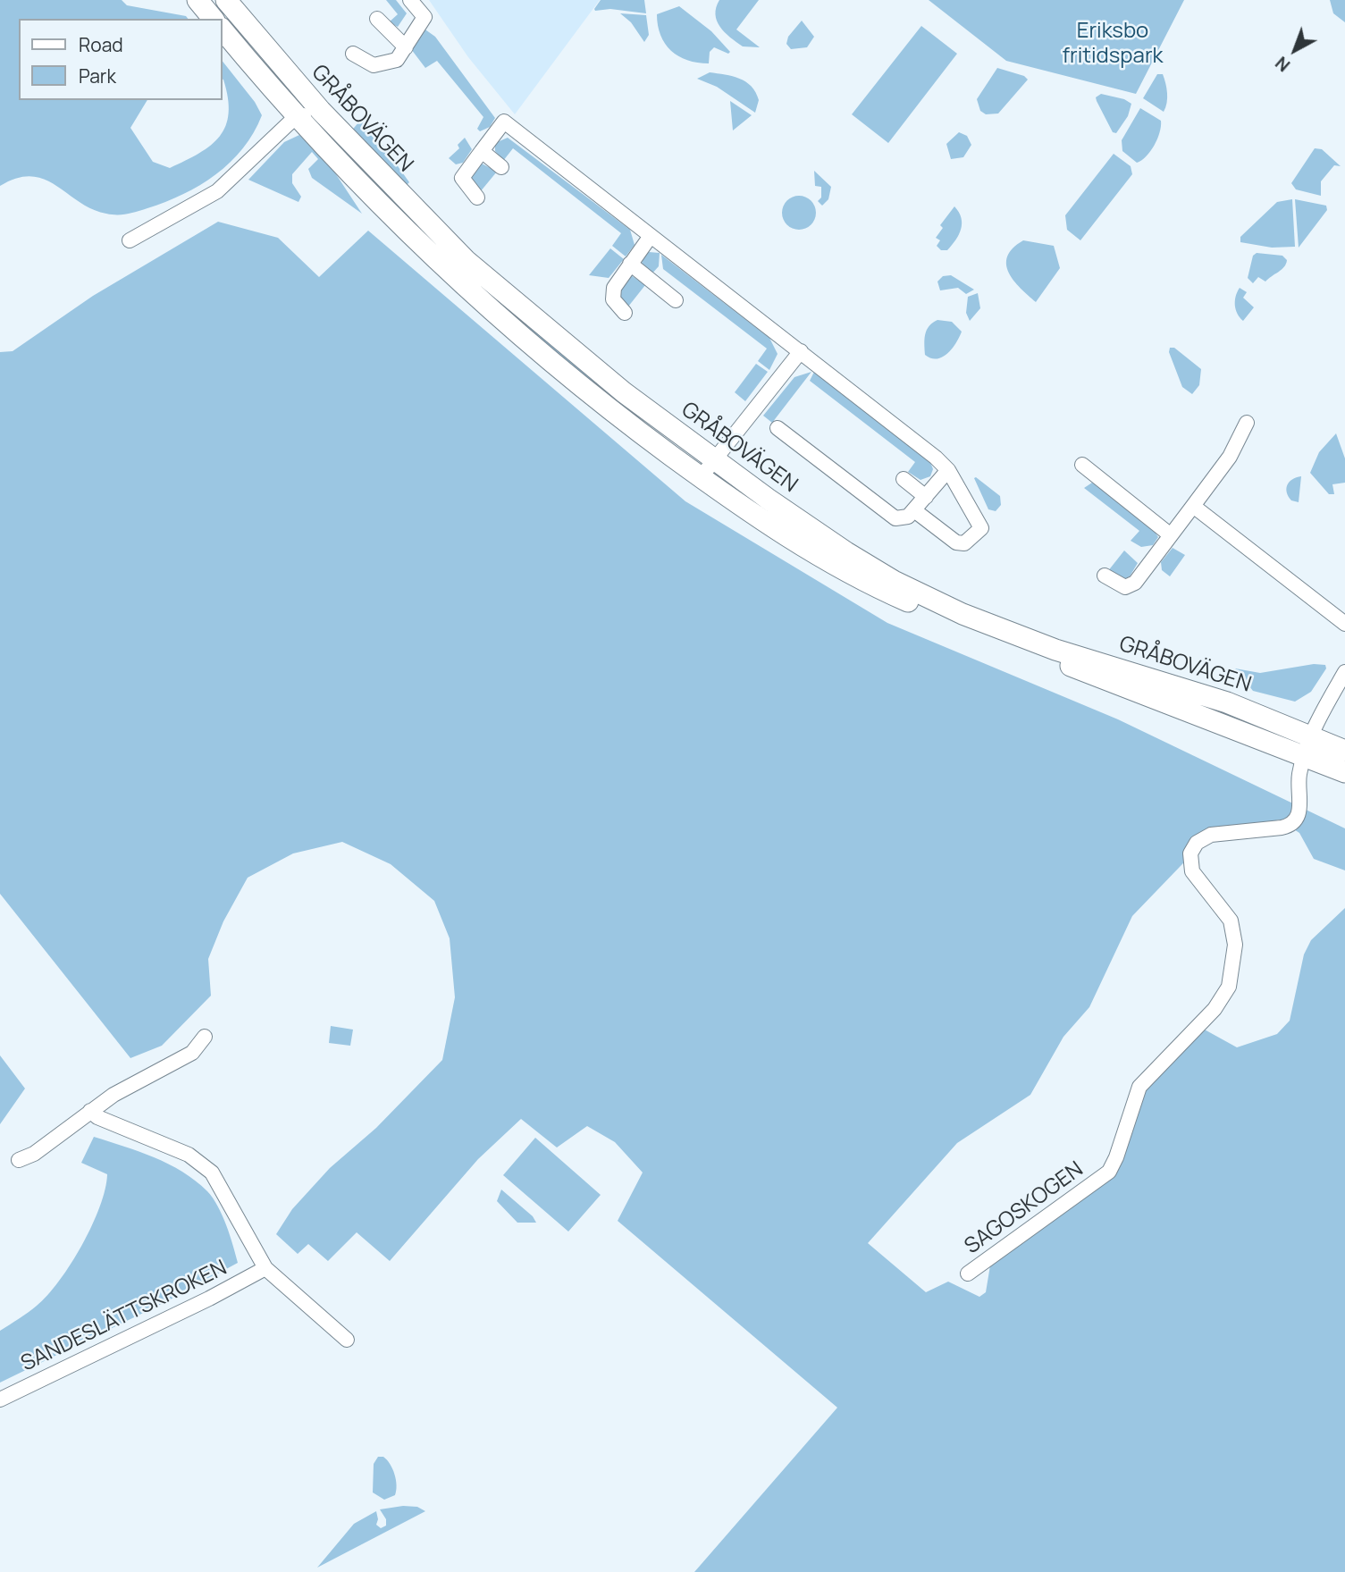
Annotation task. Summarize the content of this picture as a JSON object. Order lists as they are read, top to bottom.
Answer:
{
  "streets": {
    "main road": ["GRÅBOVÄGEN"],
    "street": ["SAGOSKOGEN", "SANDESLÄTTSKROKEN"]
  },
  "crossings": [
    ["GRÅBOVÄGEN", "SAGOSKOGEN"]
  ],
  "parks": ["Eriksbo fritidspark"],
  "legend": ["Road", "Park"],
  "north": "bottom left"
}
